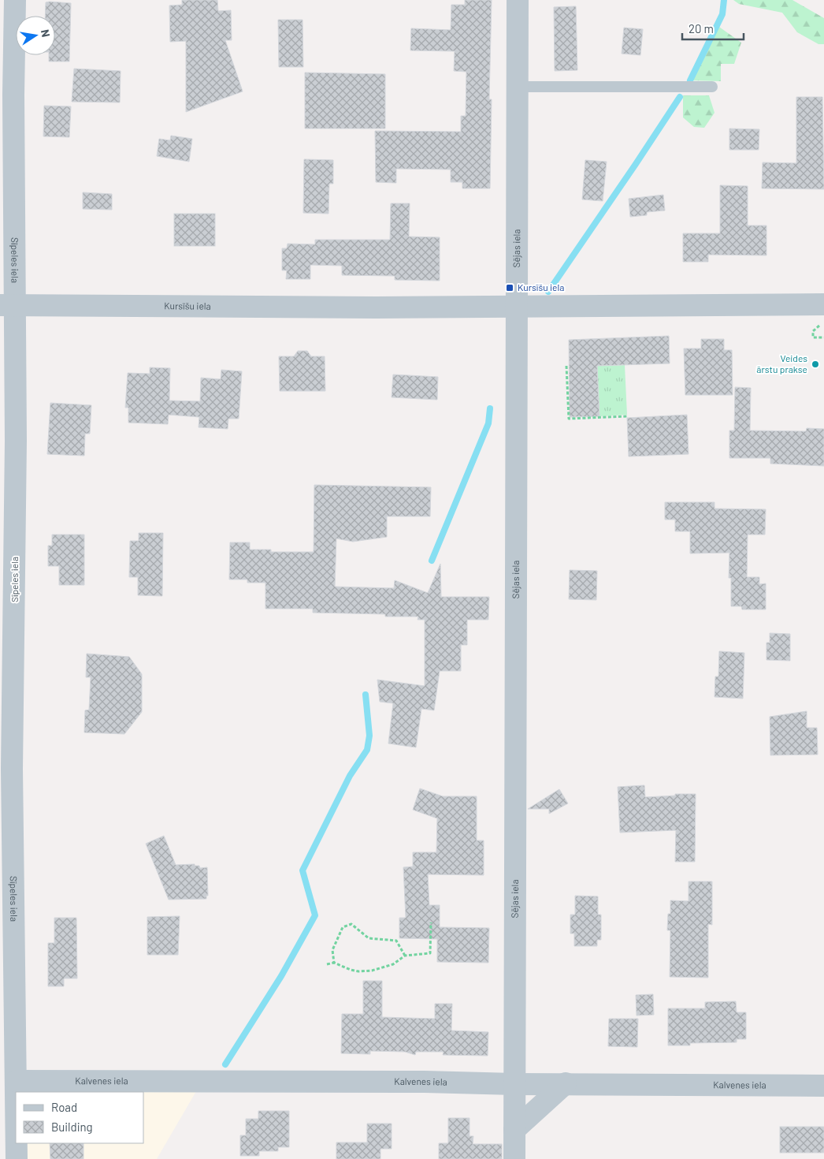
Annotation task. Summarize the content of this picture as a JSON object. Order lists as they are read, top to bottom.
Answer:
{
  "streets": {
    "street": [
      "Sējas iela",
      "Sīpeles iela",
      "Kursīšu iela",
      "Kalvenes iela"
    ]
  },
  "crossings": [
    ["Sējas iela", "Kursīšu iela"],
    ["Sējas iela", "Kalvenes iela"],
    ["Sīpeles iela", "Kursīšu iela"],
    ["Sīpeles iela", "Kalvenes iela"]
  ],
  "places": {
    "transit": ["Kursīšu iela"],
    "other": ["Veides ārstu prakse"]
  },
  "legend": ["Road", "Building"],
  "scale_bar": "20 m",
  "north": "right"
}
